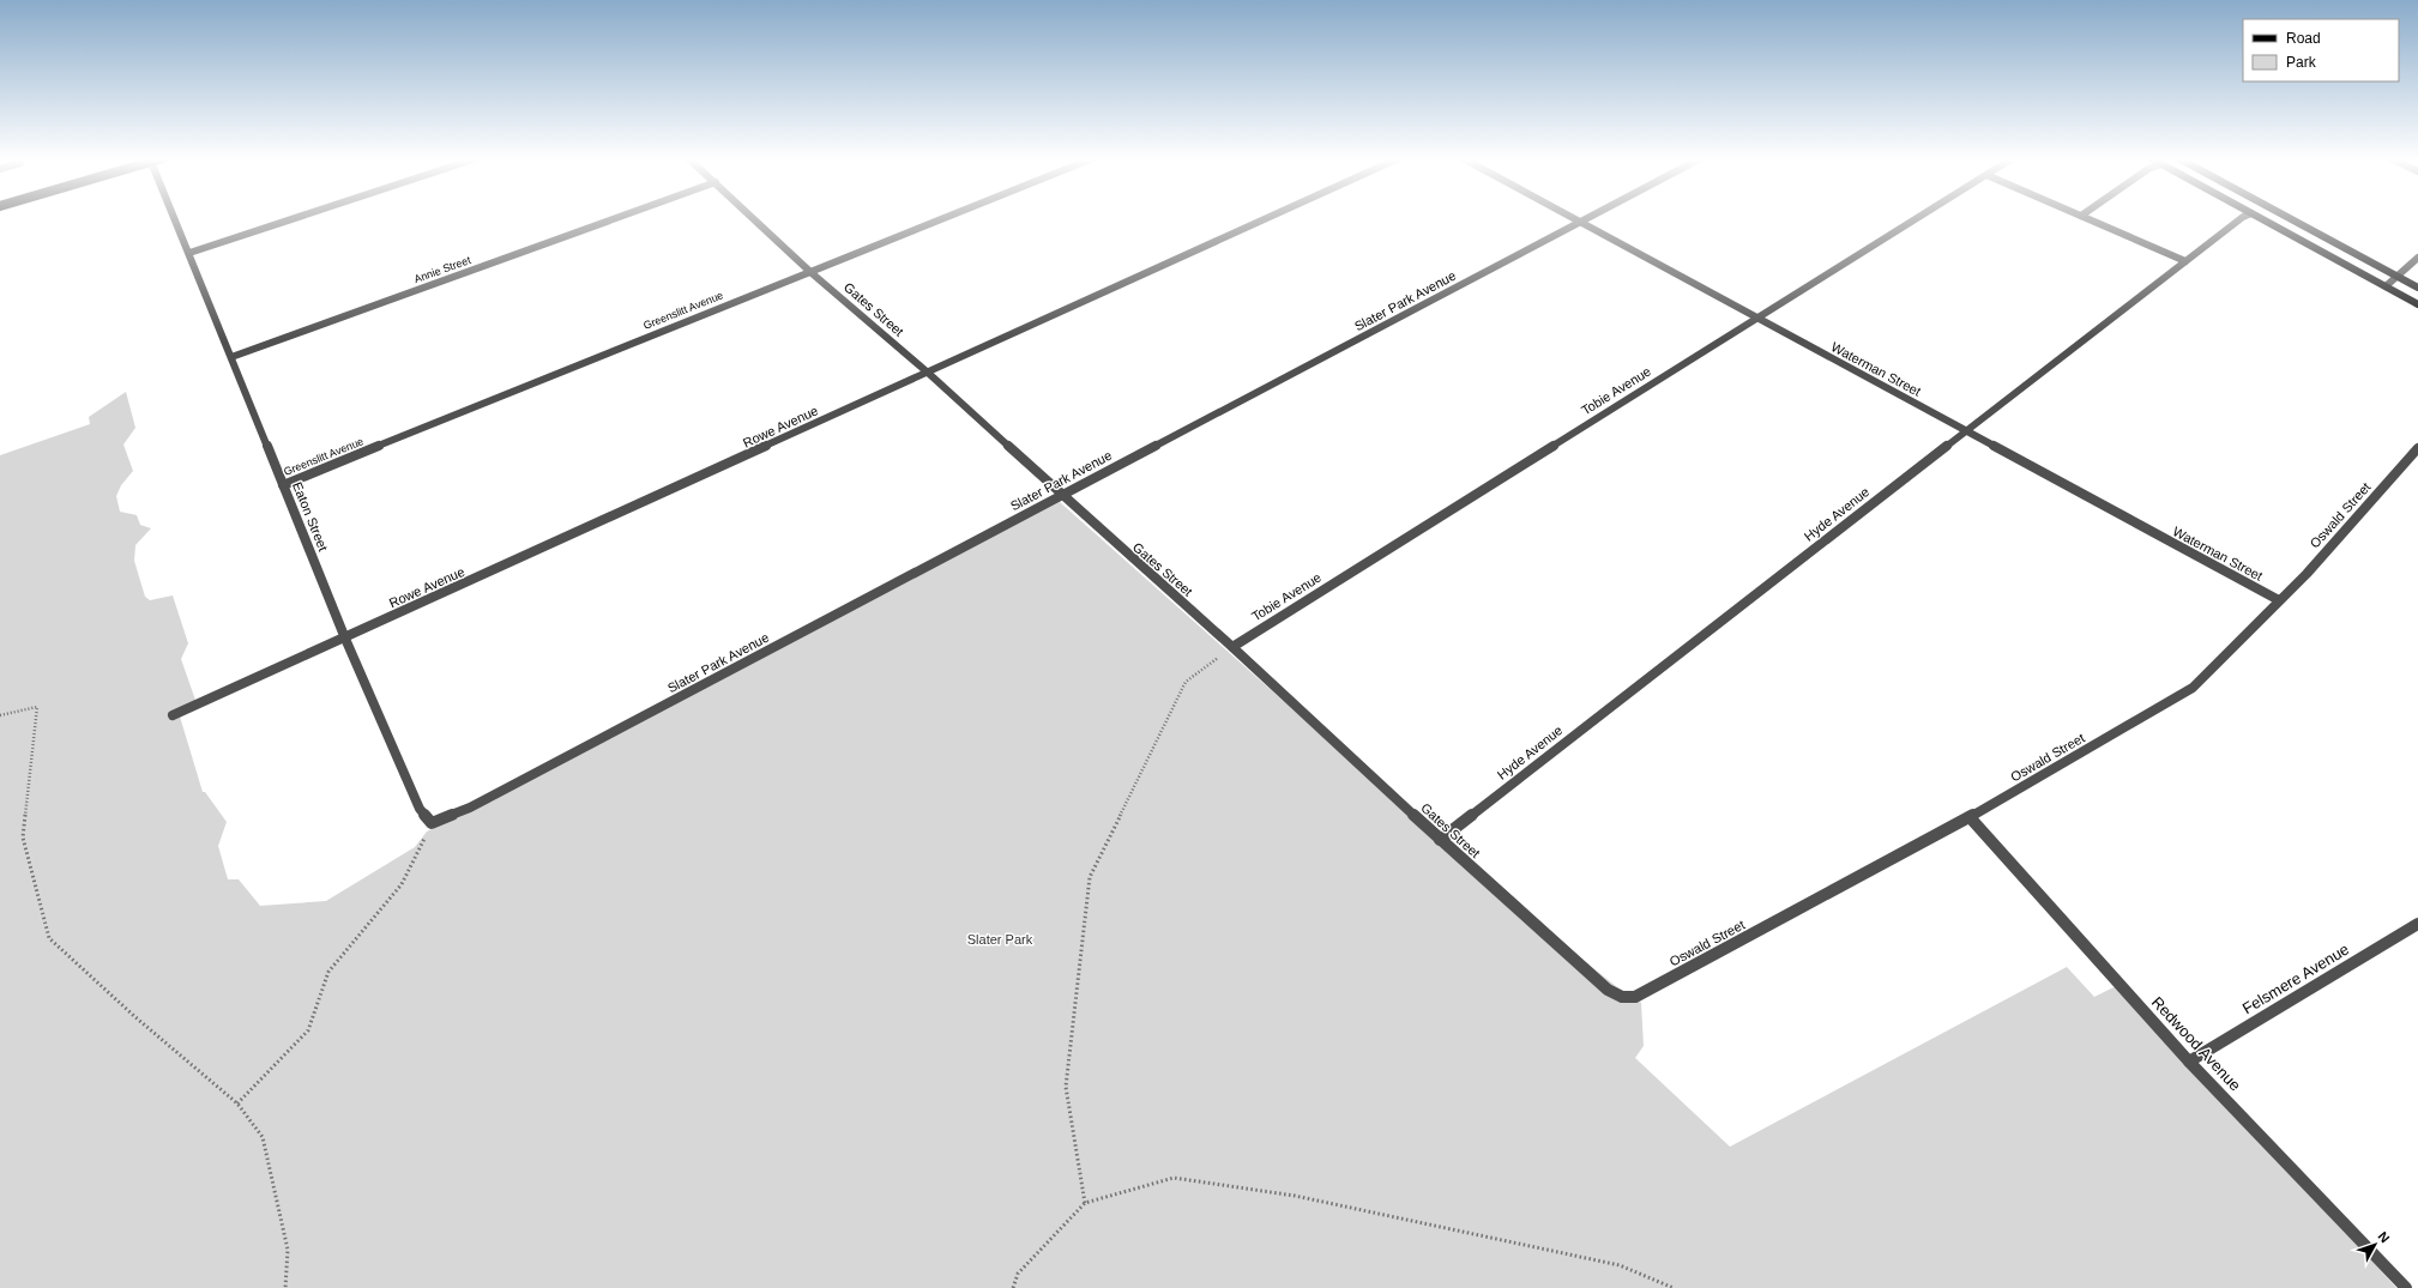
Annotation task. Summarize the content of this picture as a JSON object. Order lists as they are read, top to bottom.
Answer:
{
  "streets": {
    "street": [
      "Annie Street",
      "Slater Park Avenue",
      "Gates Street",
      "Greenslitt Avenue",
      "Waterman Street",
      "Tobie Avenue",
      "Rowe Avenue",
      "Hyde Avenue",
      "Oswald Street",
      "Eaton Street",
      "Felsmere Avenue",
      "Redwood Avenue"
    ]
  },
  "crossings": [
    ["Annie Street", "Eaton Street"],
    ["Slater Park Avenue", "Gates Street"],
    ["Slater Park Avenue", "Waterman Street"],
    ["Slater Park Avenue", "Eaton Street"],
    ["Gates Street", "Greenslitt Avenue"],
    ["Gates Street", "Tobie Avenue"],
    ["Gates Street", "Rowe Avenue"],
    ["Gates Street", "Hyde Avenue"],
    ["Gates Street", "Oswald Street"],
    ["Greenslitt Avenue", "Eaton Street"],
    ["Waterman Street", "Tobie Avenue"],
    ["Waterman Street", "Hyde Avenue"],
    ["Waterman Street", "Oswald Street"],
    ["Rowe Avenue", "Eaton Street"],
    ["Oswald Street", "Redwood Avenue"],
    ["Felsmere Avenue", "Redwood Avenue"]
  ],
  "parks": ["Slater Park"],
  "legend": ["Road", "Park"],
  "north": "top right"
}
